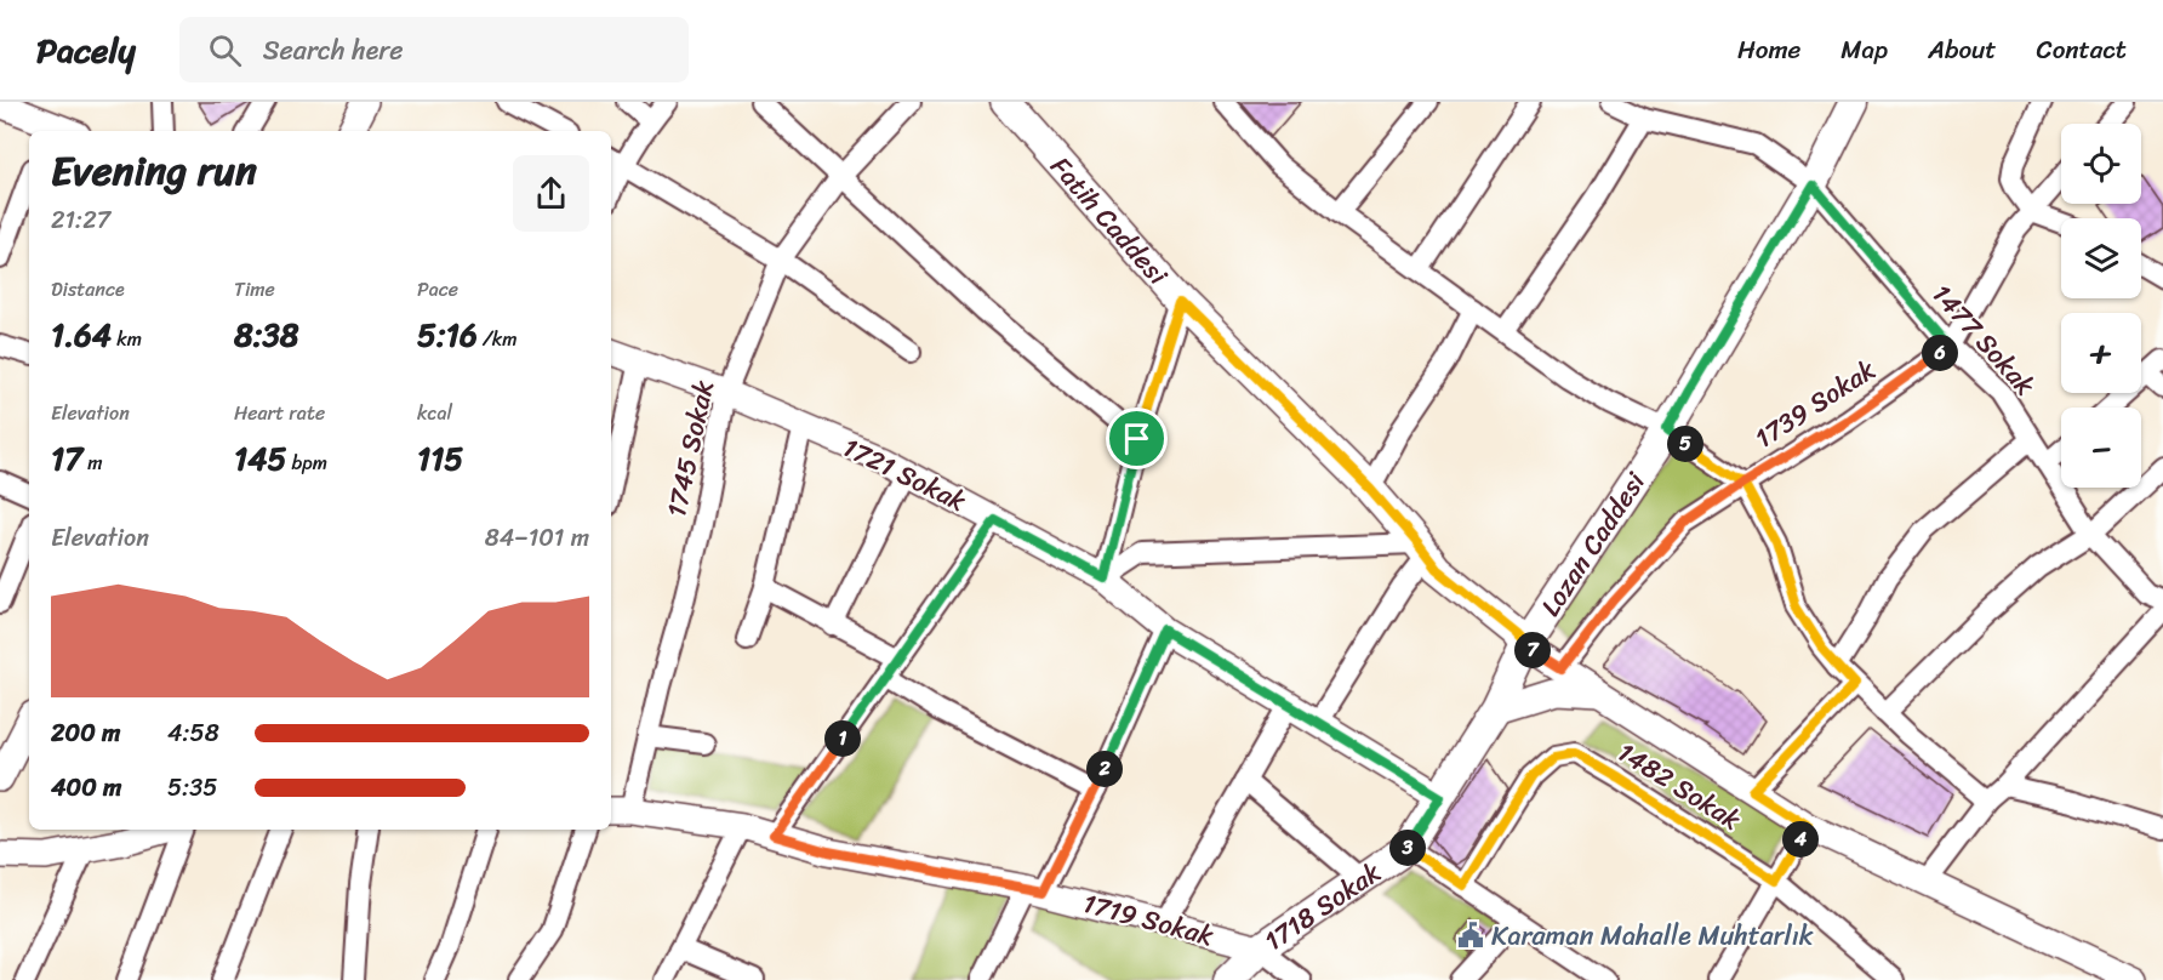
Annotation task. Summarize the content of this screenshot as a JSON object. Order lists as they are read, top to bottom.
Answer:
{
  "streets": {
    "main road": ["Fatih Caddesi", "Lozan Caddesi", "1718 Sokak"],
    "street": [
      "1477 Sokak",
      "1739 Sokak",
      "1745 Sokak",
      "1721 Sokak",
      "1482 Sokak",
      "1719 Sokak"
    ]
  },
  "crossings": [
    ["Fatih Caddesi", "Lozan Caddesi"],
    ["Fatih Caddesi", "1718 Sokak"],
    ["1477 Sokak", "1739 Sokak"],
    ["1477 Sokak", "Lozan Caddesi"],
    ["1745 Sokak", "1721 Sokak"],
    ["1745 Sokak", "1719 Sokak"],
    ["1721 Sokak", "1718 Sokak"],
    ["Lozan Caddesi", "1718 Sokak"],
    ["1718 Sokak", "1719 Sokak"]
  ],
  "places": {
    "public building": ["Karaman Mahalle Muhtarlık"]
  },
  "page": {
    "header": "Pacely",
    "search": "Search here",
    "nav": [
      "Home",
      "Map",
      "About",
      "Contact"
    ],
    "map_buttons": ["+", "−"],
    "heading": ["Evening run", "21:27"],
    "stats": [
      ["Distance", "1.64 km"],
      ["Time", "8:38"],
      ["Pace", "5:16 /km"],
      ["Elevation", "17 m"],
      ["Heart rate", "145 bpm"],
      ["kcal", "115"]
    ],
    "pins": [
      "6",
      "5",
      "7",
      "1",
      "2",
      "4",
      "3"
    ],
    "chart": ["Elevation", "84–101 m"],
    "list": [
      {
        "name": "200 m",
        "note": "4:58"
      },
      {
        "name": "400 m",
        "note": "5:35"
      }
    ]
  }
}
